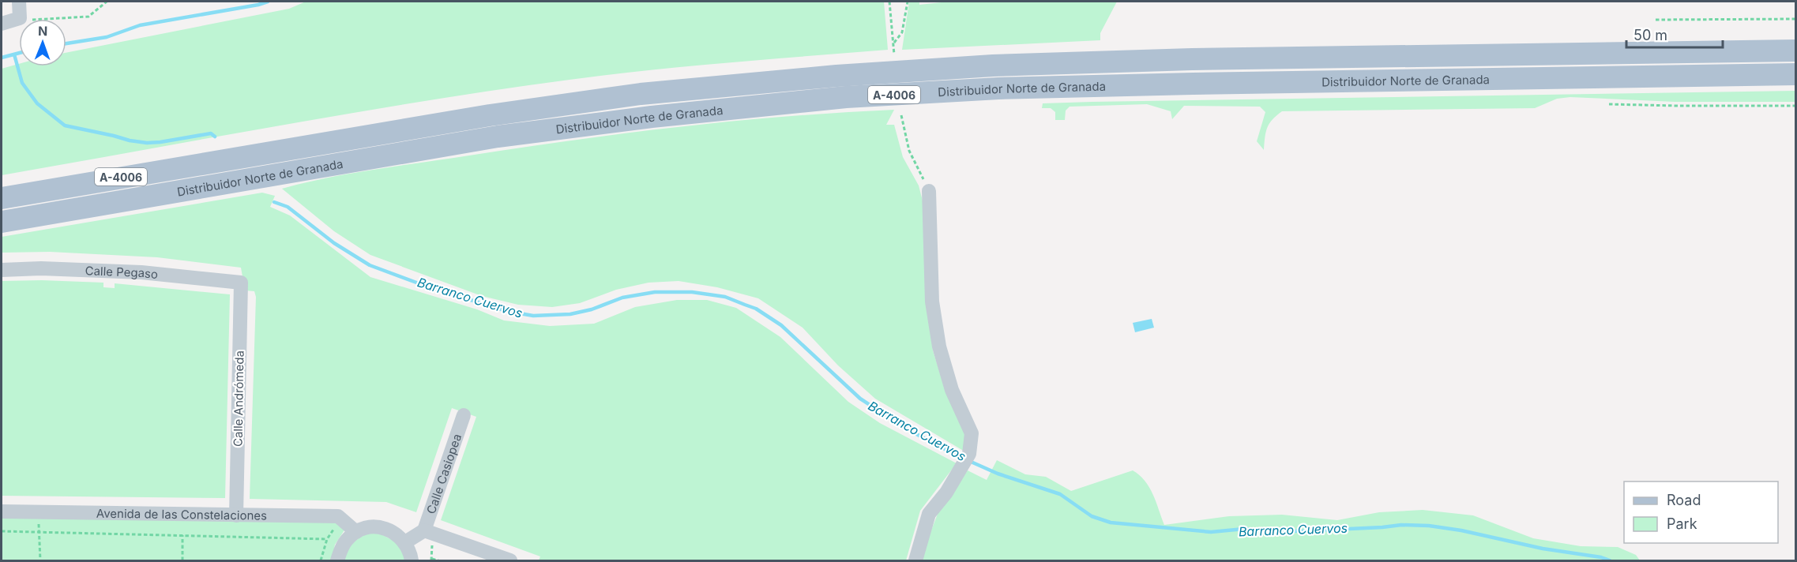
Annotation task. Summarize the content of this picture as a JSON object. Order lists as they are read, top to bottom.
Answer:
{
  "streets": {
    "main road": ["Distribuidor Norte de Granada", "A-4006"],
    "street": [
      "Calle Pegaso",
      "Calle Andrómeda",
      "Calle Casiopea",
      "Avenida de las Constelaciones"
    ]
  },
  "crossings": [
    ["Calle Pegaso", "Calle Andrómeda"],
    ["Calle Andrómeda", "Avenida de las Constelaciones"]
  ],
  "water": ["Barranco Cuervos"],
  "legend": ["Road", "Park"],
  "scale_bar": "50 m",
  "north": "top"
}
